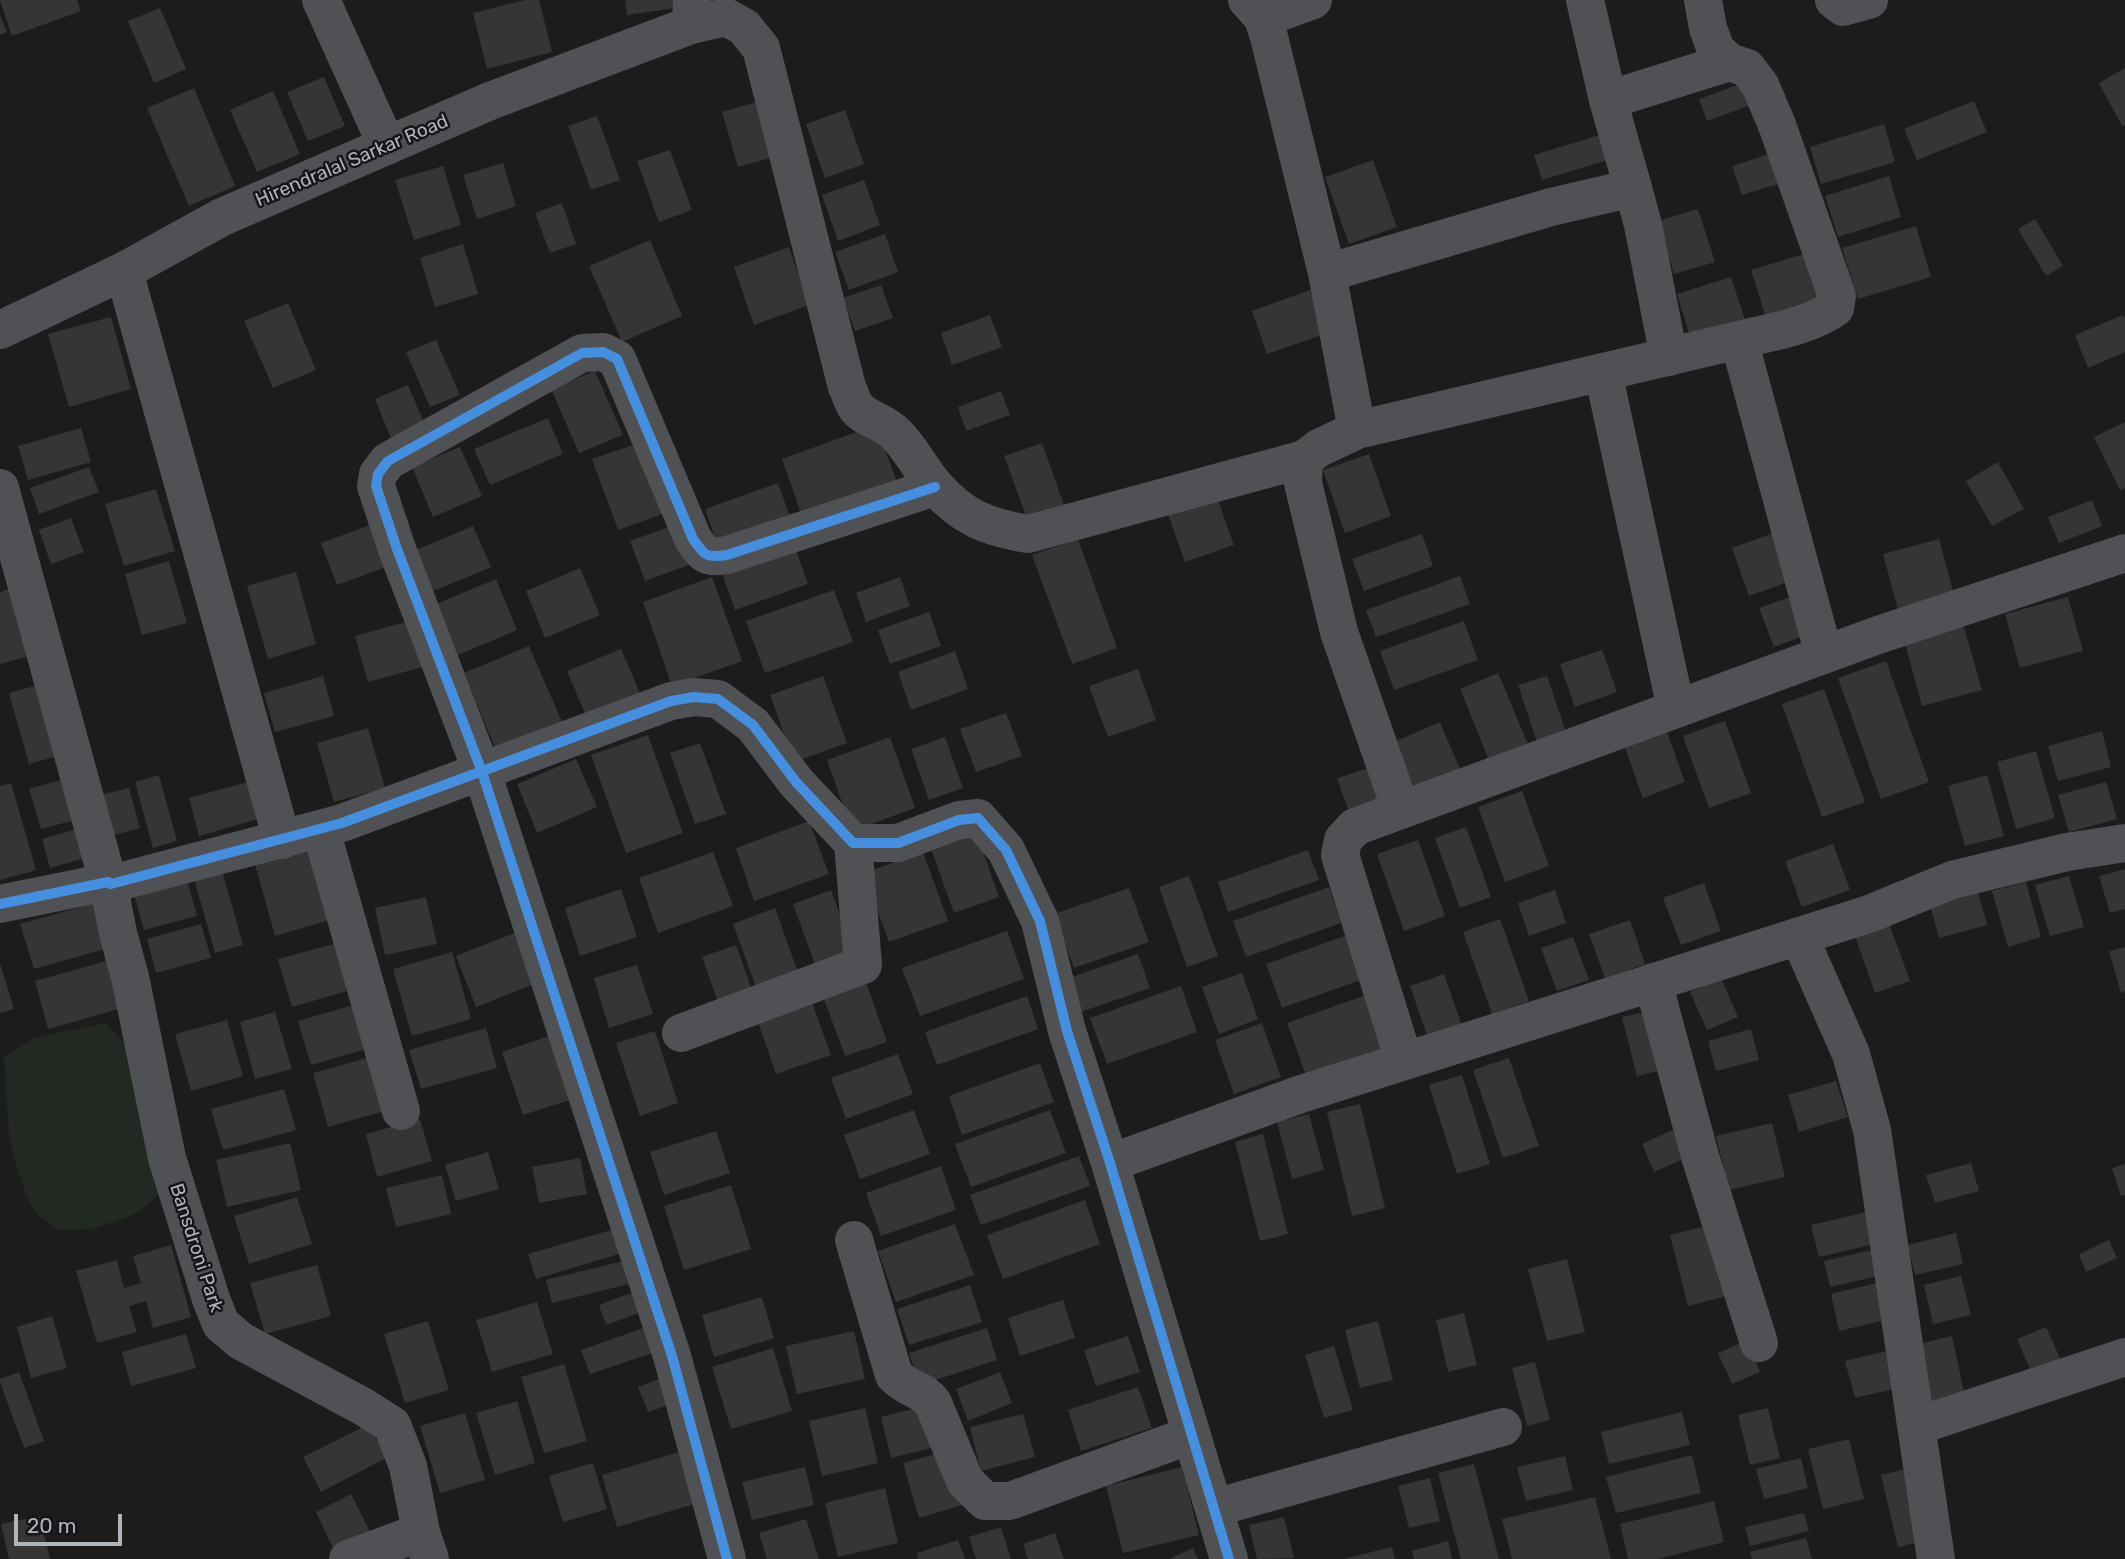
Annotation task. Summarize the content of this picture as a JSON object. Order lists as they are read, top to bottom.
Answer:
{
  "streets": {
    "street": ["Hirendralal Sarkar Road", "Bansdroni Park"]
  },
  "scale_bar": "20 m"
}
